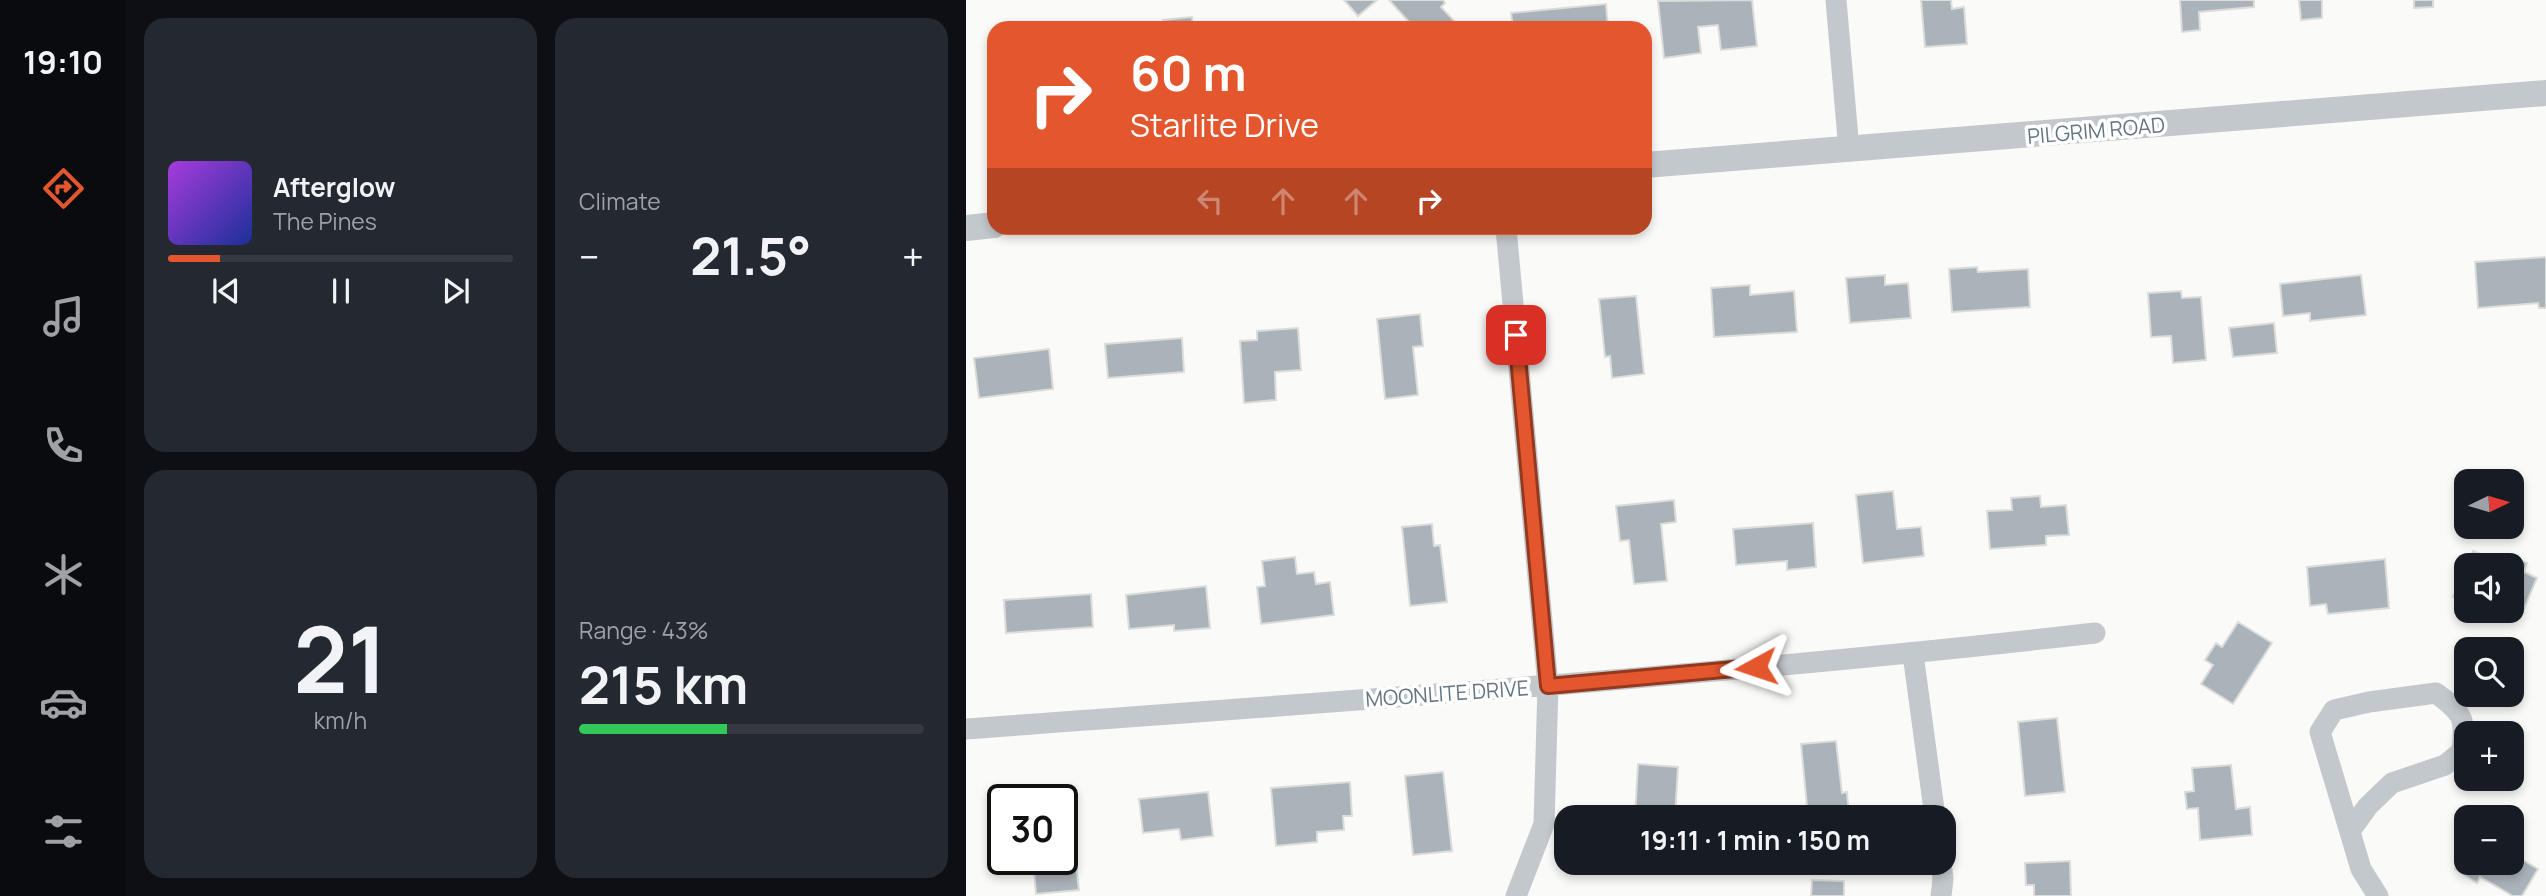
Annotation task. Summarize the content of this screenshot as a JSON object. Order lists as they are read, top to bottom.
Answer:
{
  "streets": {
    "street": ["PILGRIM ROAD", "MOONLITE DRIVE"]
  },
  "north": "right",
  "page": {
    "tabs": "19:10",
    "tile": [
      "Climate",
      ["21", "km/h"],
      ["Range · 43%", "215 km"]
    ],
    "turn": ["60 m", "Starlite Drive"],
    "song": ["Afterglow", "The Pines"],
    "heat": ["−", "21.5°", "+"],
    "map_buttons": ["+", "−"],
    "limit": "30",
    "trip": "19:11 · 1 min · 150 m"
  }
}
